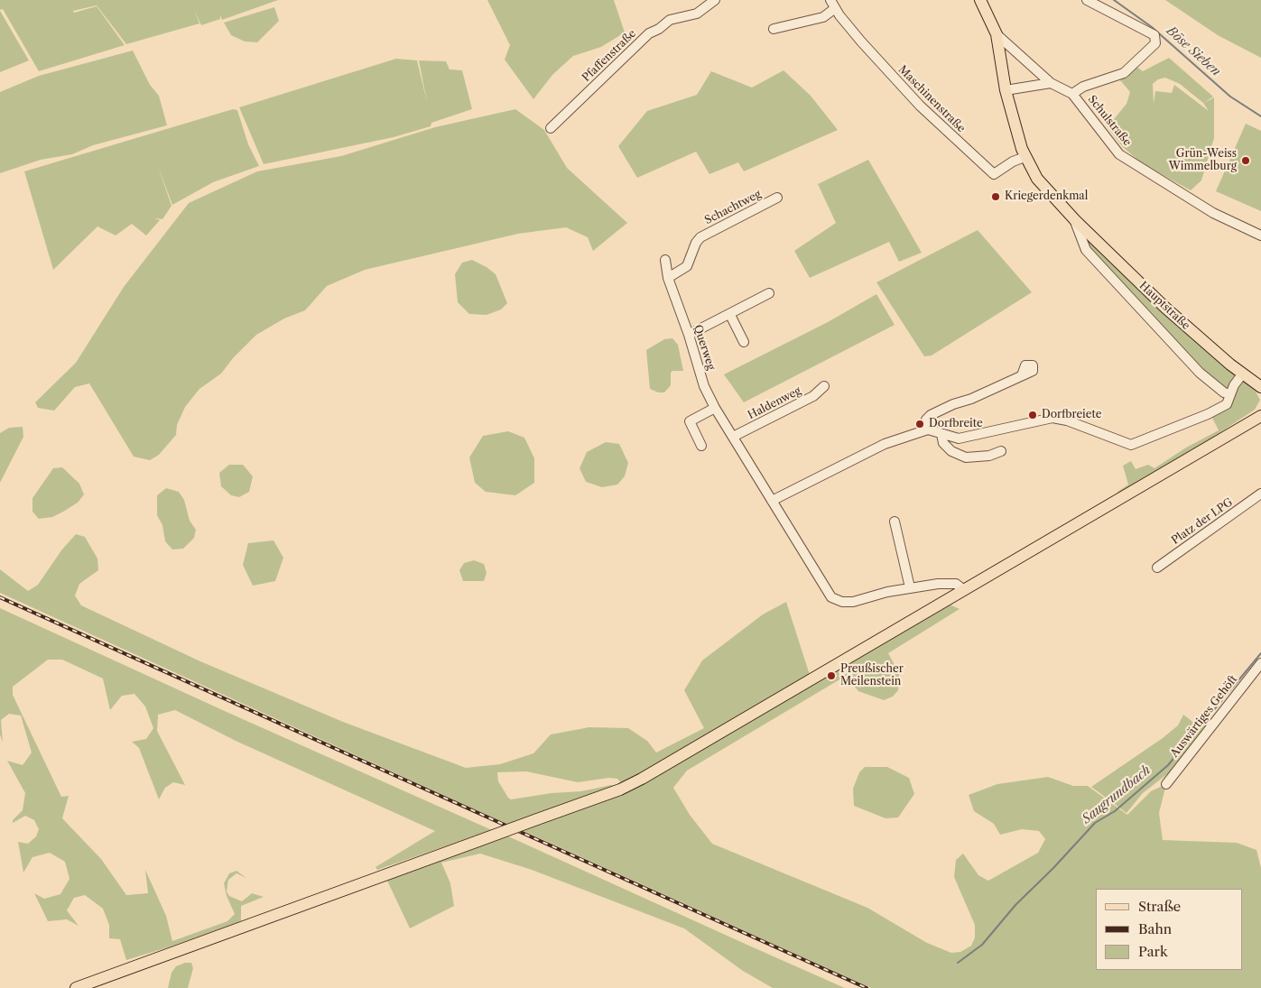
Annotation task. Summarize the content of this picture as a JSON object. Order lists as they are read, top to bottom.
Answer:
{
  "streets": {
    "main road": ["Hauptstraße"],
    "street": [
      "Pfaffenstraße",
      "Maschinenstraße",
      "Schulstraße",
      "Schachtweg",
      "Querweg",
      "Haldenweg",
      "Platz der LPG",
      "Auswärtiges Gehöft"
    ]
  },
  "crossings": [
    ["Maschinenstraße", "Hauptstraße"],
    ["Schulstraße", "Hauptstraße"],
    ["Schachtweg", "Querweg"],
    ["Querweg", "Haldenweg"]
  ],
  "water": ["Böse Sieben", "Saugrundbach"],
  "places": [
    "Grün-Weiss Wimmelburg",
    "Kriegerdenkmal",
    "Dorfbreiete",
    "Dorfbreite",
    "Preußischer Meilenstein"
  ],
  "legend": ["Straße", "Bahn", "Park"]
}
